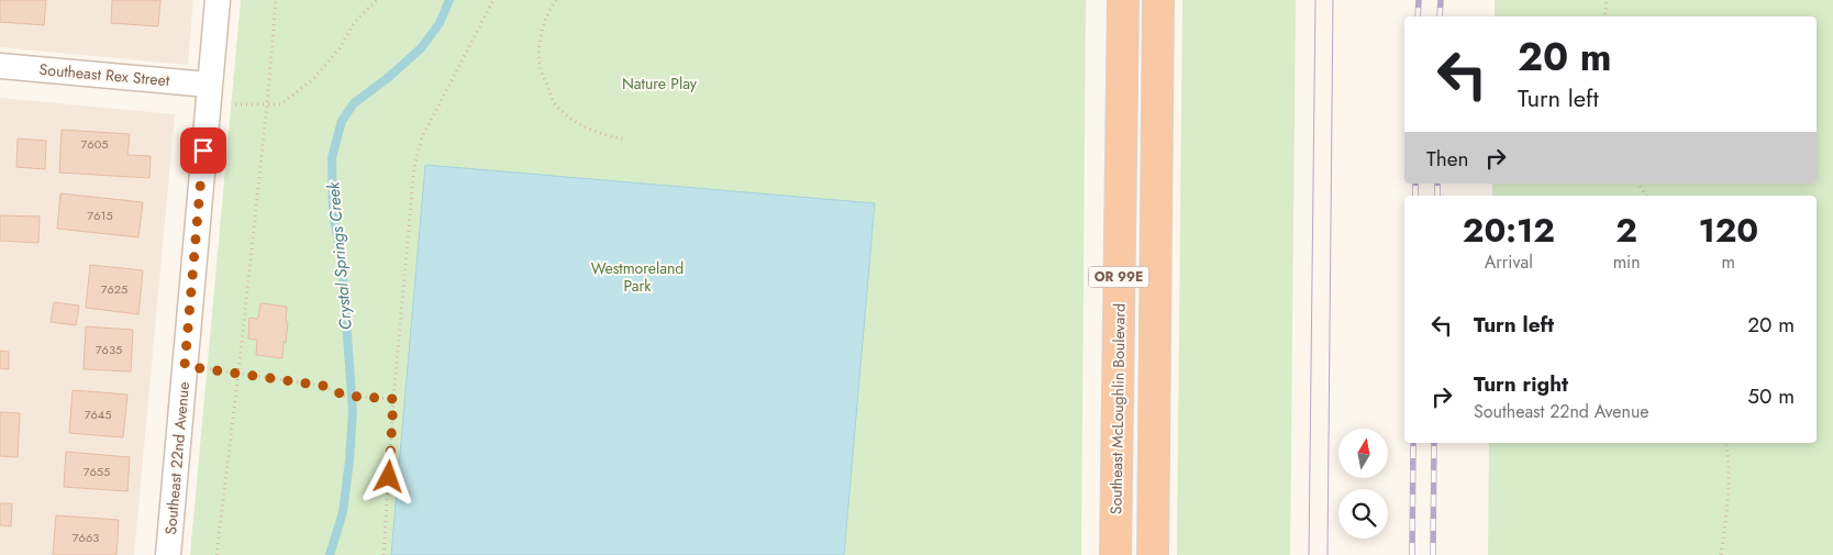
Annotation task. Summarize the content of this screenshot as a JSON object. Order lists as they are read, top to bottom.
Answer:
{
  "streets": {
    "highway": ["OR 99E", "Southeast McLoughlin Boulevard"],
    "street": ["Southeast Rex Street", "Southeast 22nd Avenue"]
  },
  "crossings": [
    ["Southeast Rex Street", "Southeast 22nd Avenue"]
  ],
  "water": ["Crystal Springs Creek"],
  "parks": ["Nature Play", "Westmoreland Park"],
  "house_numbers": [
    "7605",
    "7615",
    "7625",
    "7635",
    "7645",
    "7655",
    "7663"
  ],
  "north": "top",
  "page": {
    "turn": ["20 m", "Turn left"],
    "then": "Then",
    "eta": [
      "20:12",
      "Arrival",
      "2",
      "min",
      "120",
      "m"
    ],
    "list": [
      {
        "name": "Turn left",
        "value": "20 m"
      },
      {
        "name": "Turn right",
        "note": "Southeast 22nd Avenue",
        "value": "50 m"
      }
    ]
  }
}
